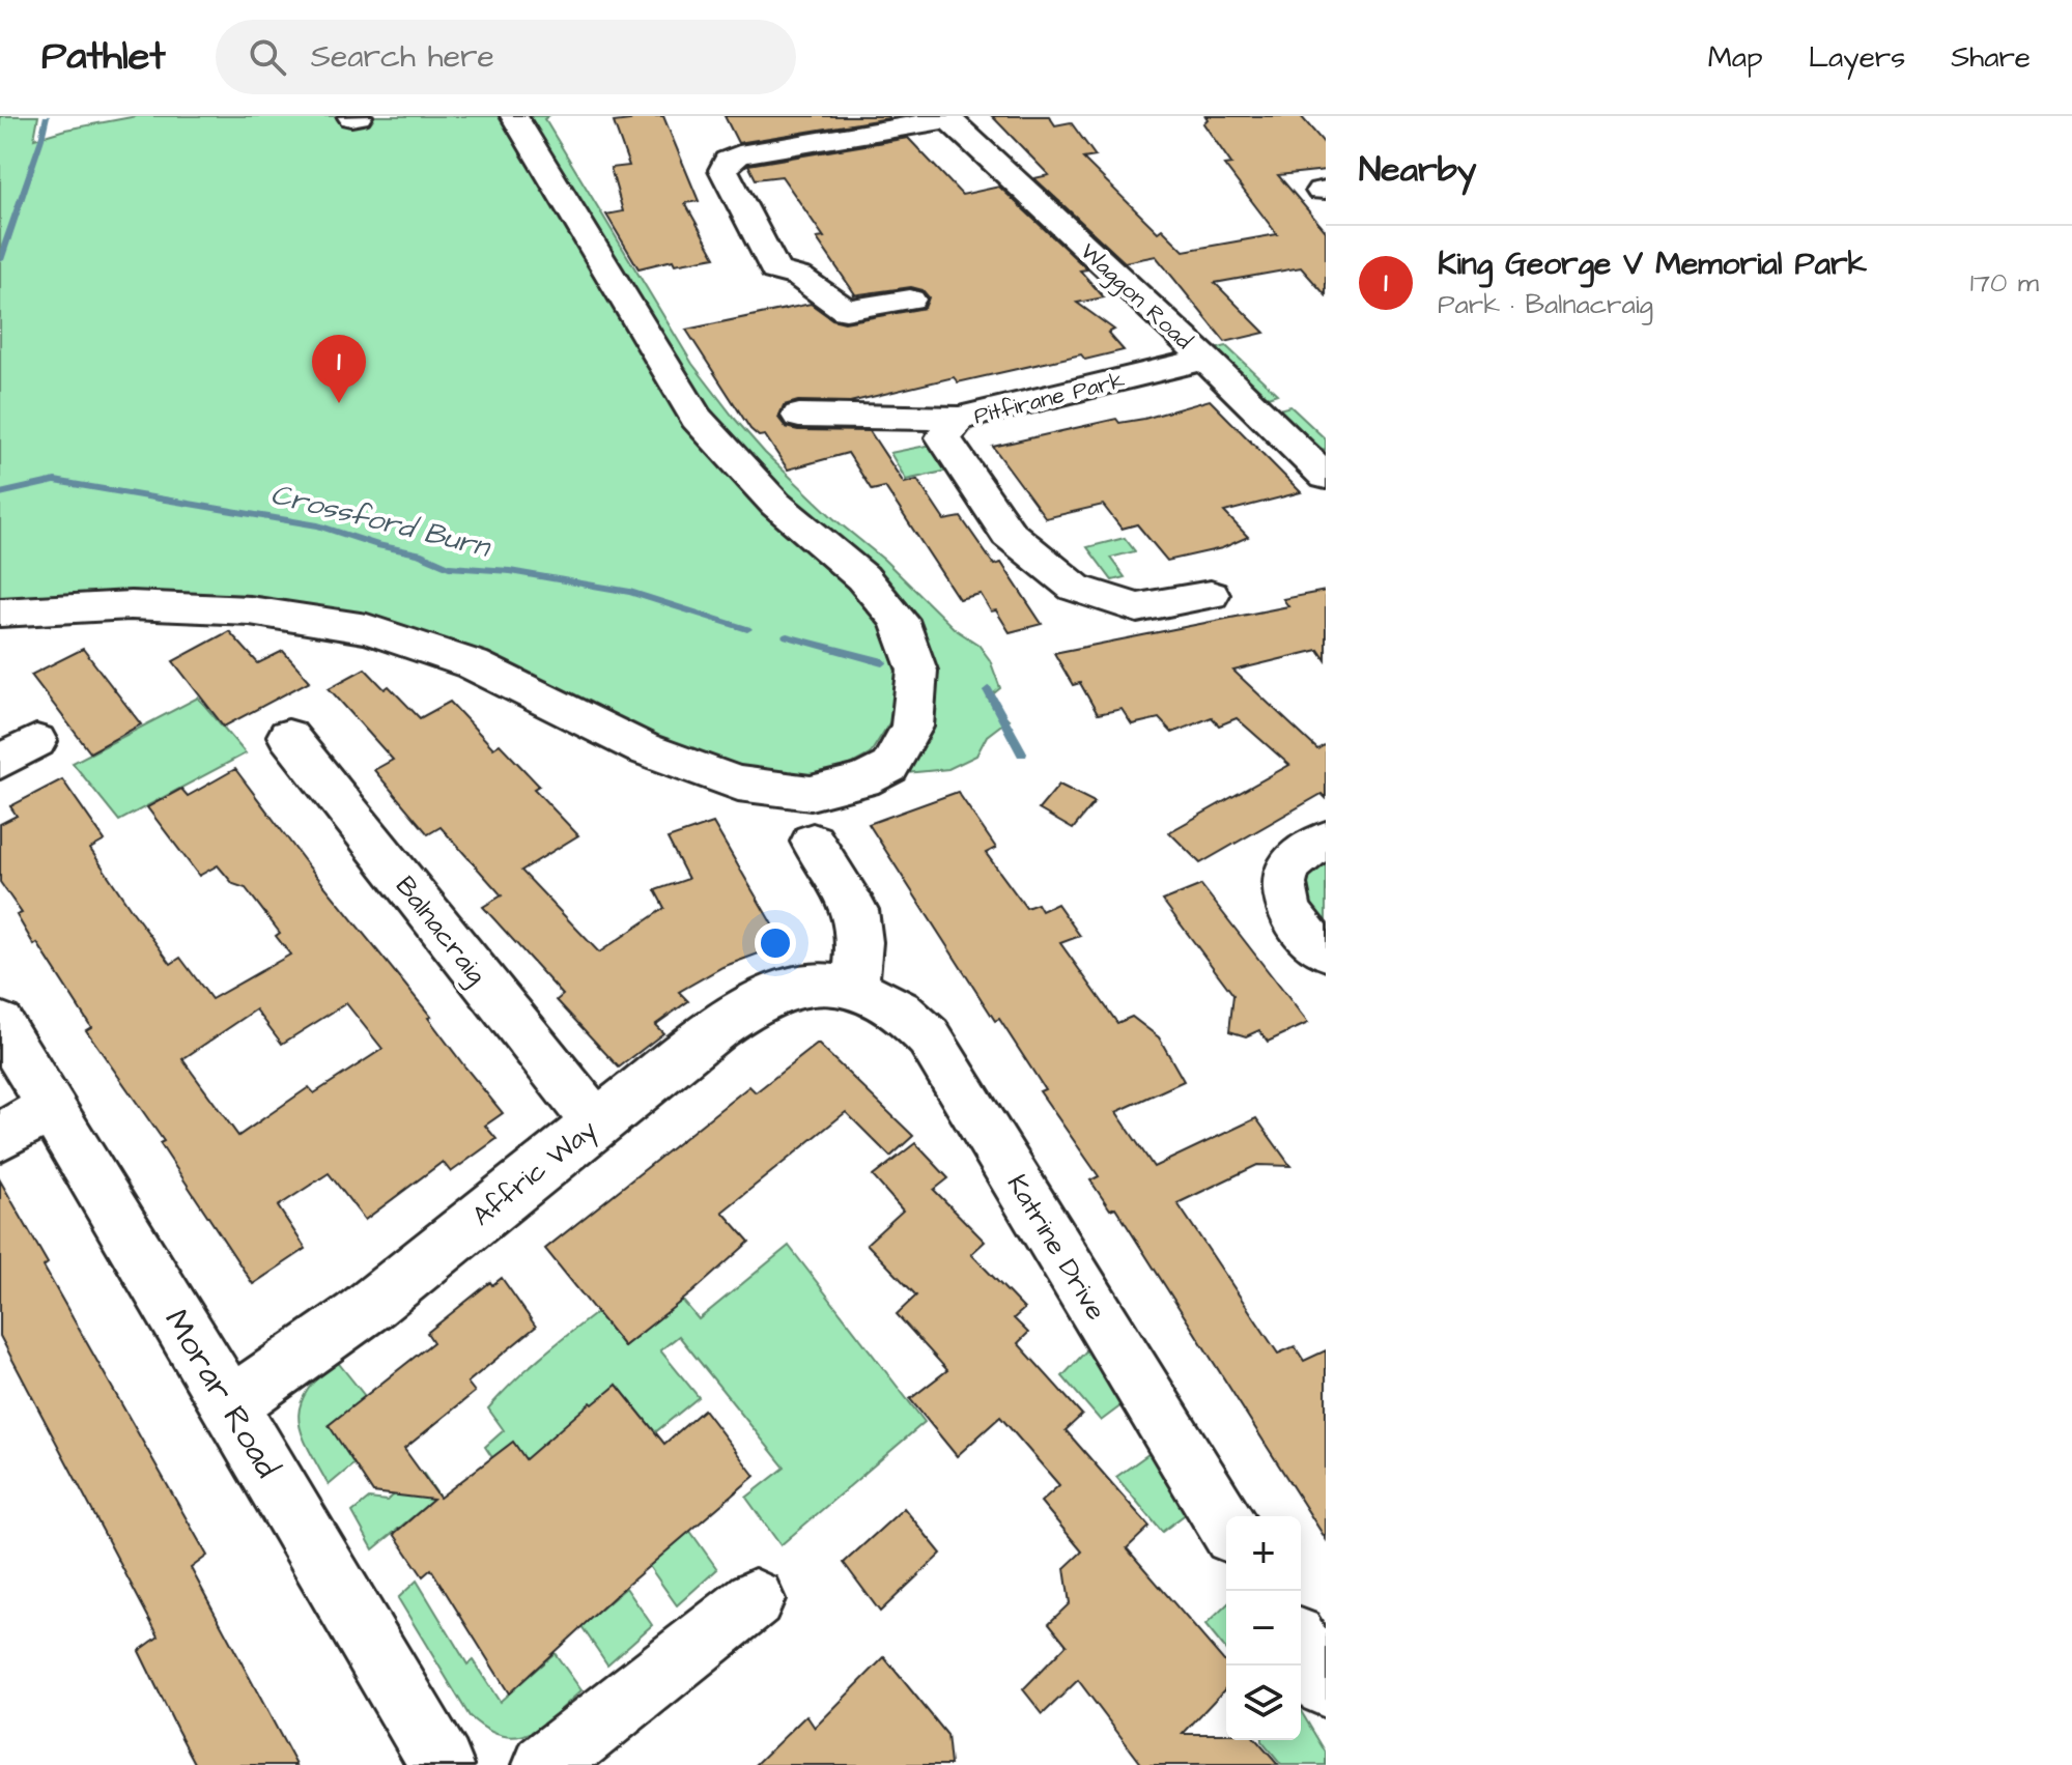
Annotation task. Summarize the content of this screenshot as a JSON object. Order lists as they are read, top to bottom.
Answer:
{
  "streets": {
    "street": [
      "Waggon Road",
      "Pitfirane Park",
      "Balnacraig",
      "Affric Way",
      "Katrine Drive",
      "Morar Road"
    ]
  },
  "crossings": [
    ["Waggon Road", "Pitfirane Park"],
    ["Balnacraig", "Affric Way"],
    ["Affric Way", "Katrine Drive"],
    ["Affric Way", "Morar Road"]
  ],
  "water": ["Crossford Burn"],
  "page": {
    "header": "Pathlet",
    "search": "Search here",
    "nav": ["Map", "Layers", "Share"],
    "heading": "Nearby",
    "list": [
      {
        "mark": "1",
        "name": "King George V Memorial Park",
        "note": "Park · Balnacraig",
        "value": "170 m"
      }
    ],
    "pins": "1",
    "map_buttons": ["+", "−"]
  }
}
